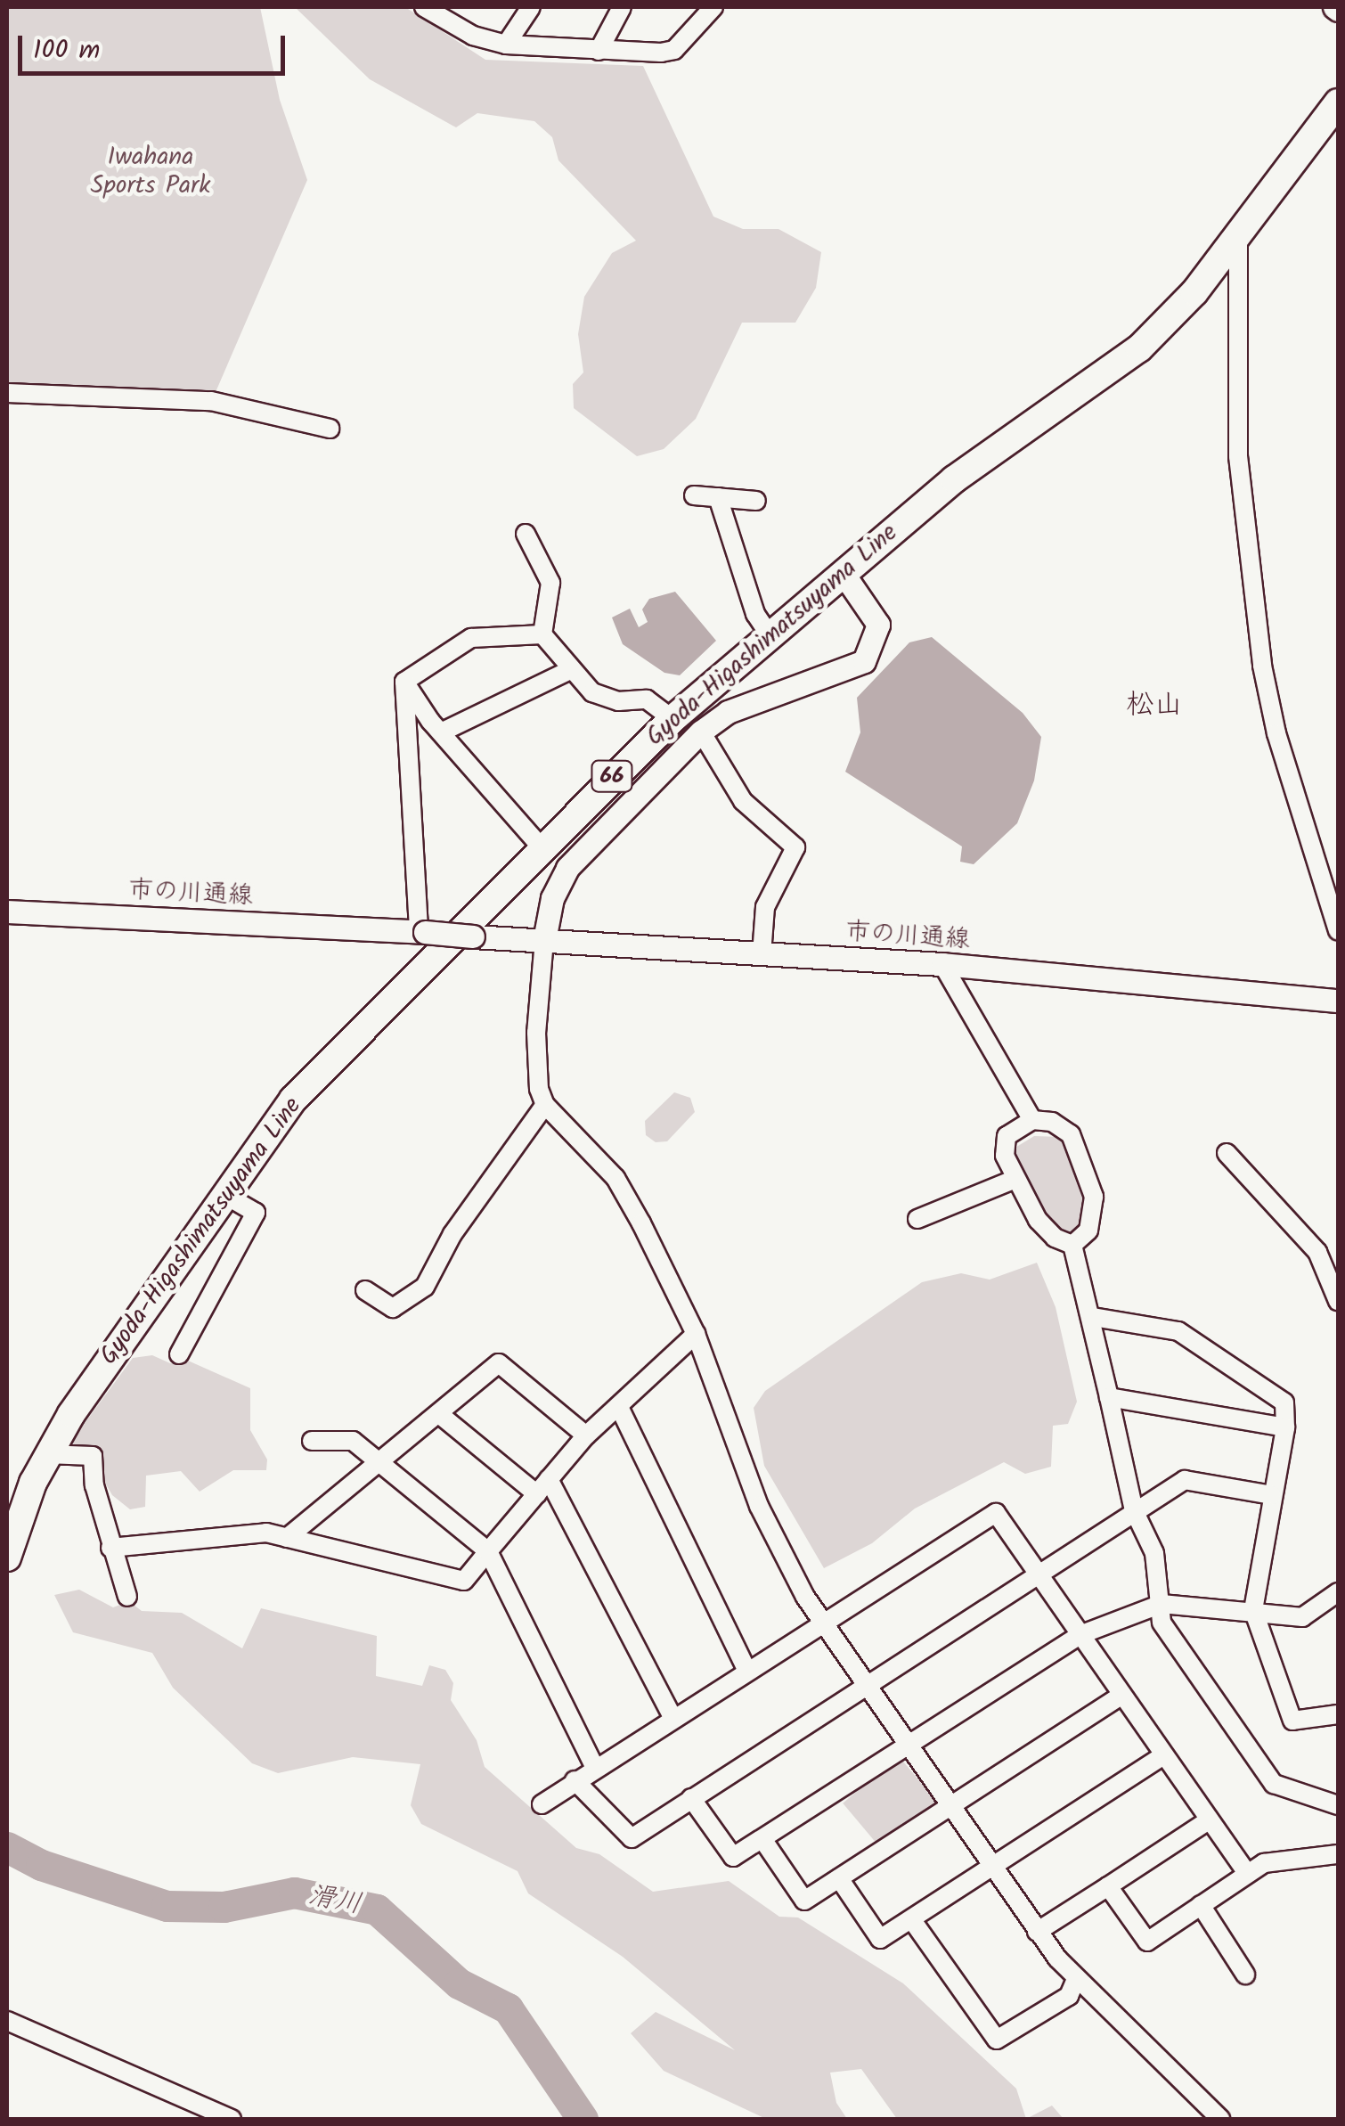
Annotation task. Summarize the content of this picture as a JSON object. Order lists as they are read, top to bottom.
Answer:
{
  "streets": {
    "main road": ["Gyoda-Higashimatsuyama Line", "66"],
    "street": ["市の川通線"]
  },
  "districts": ["松山"],
  "water": ["滑川"],
  "parks": ["Iwahana Sports Park"],
  "scale_bar": "100 m"
}
